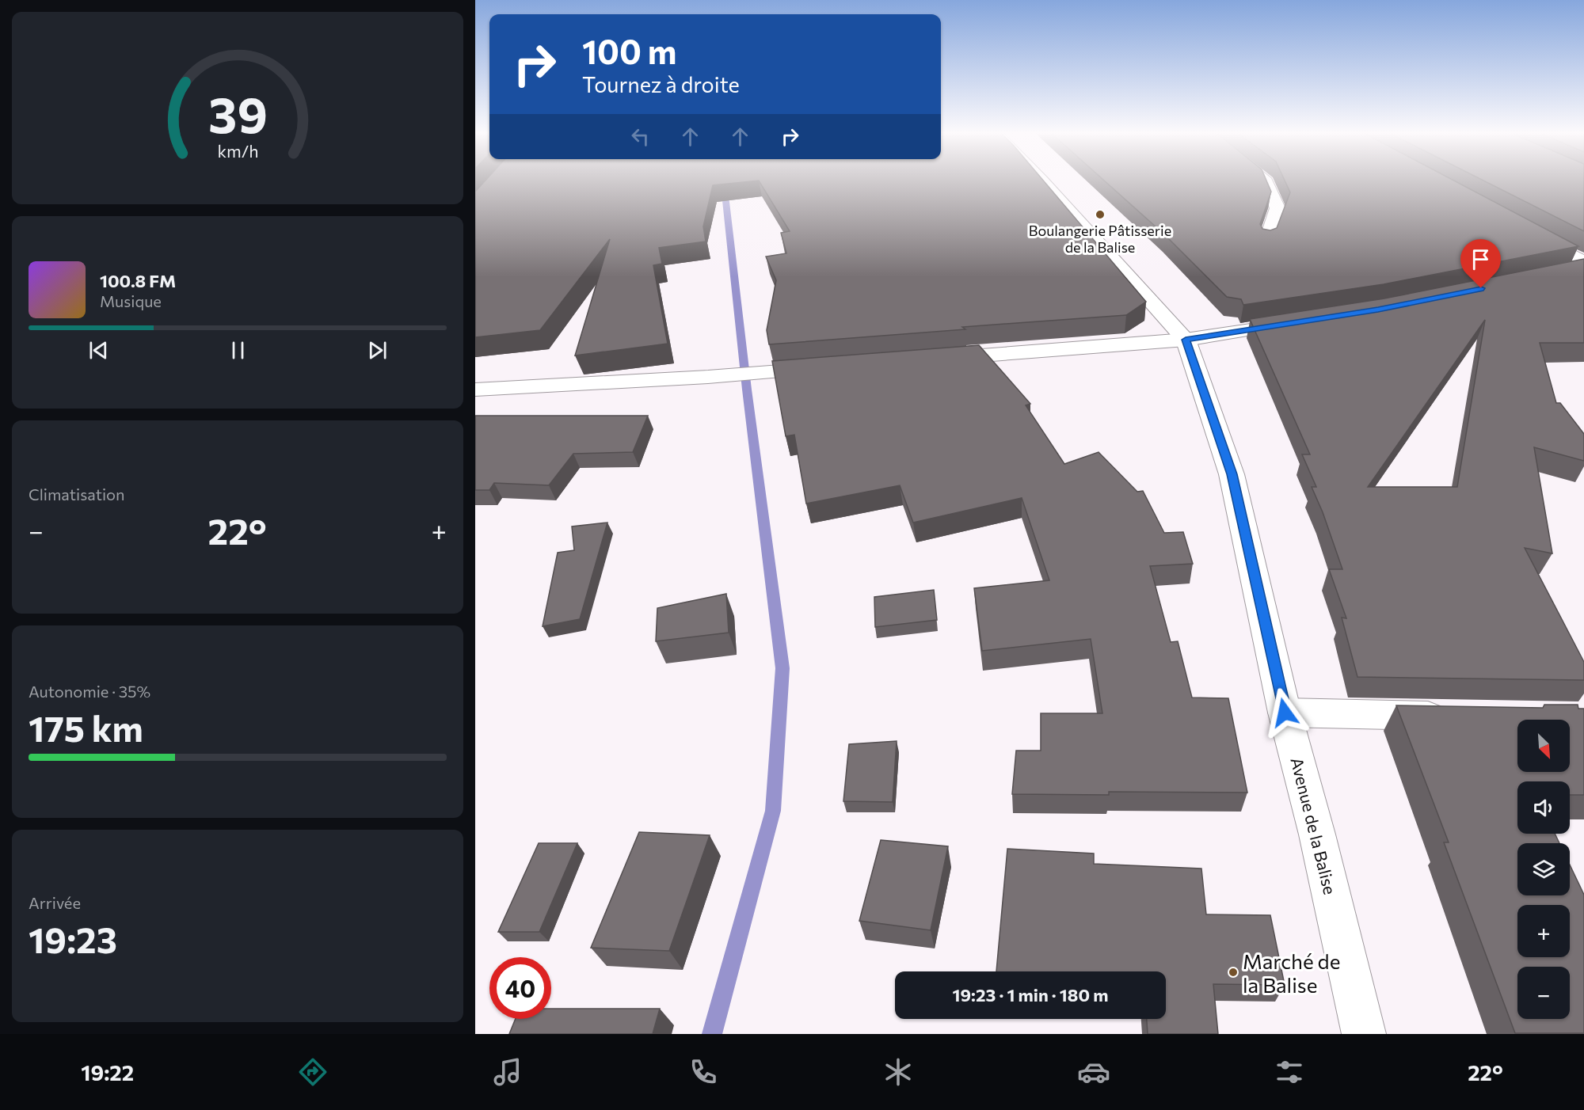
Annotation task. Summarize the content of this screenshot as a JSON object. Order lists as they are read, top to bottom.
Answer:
{
  "streets": {
    "street": ["Avenue de la Balise"]
  },
  "places": ["Boulangerie Pâtisserie de la Balise", "Marché de la Balise"],
  "north": "bottom right",
  "page": {
    "turn": ["100 m", "Tournez à droite"],
    "song": ["100.8 FM", "Musique"],
    "tile": [
      "Climatisation",
      ["Autonomie · 35%", "175 km"],
      ["Arrivée", "19:23"]
    ],
    "heat": ["−", "22°", "+"],
    "map_buttons": ["+", "−"],
    "limit": "40",
    "trip": "19:23 · 1 min · 180 m",
    "tabs": ["19:22", "22°"],
    "gauge": ["39", "km/h"]
  }
}
